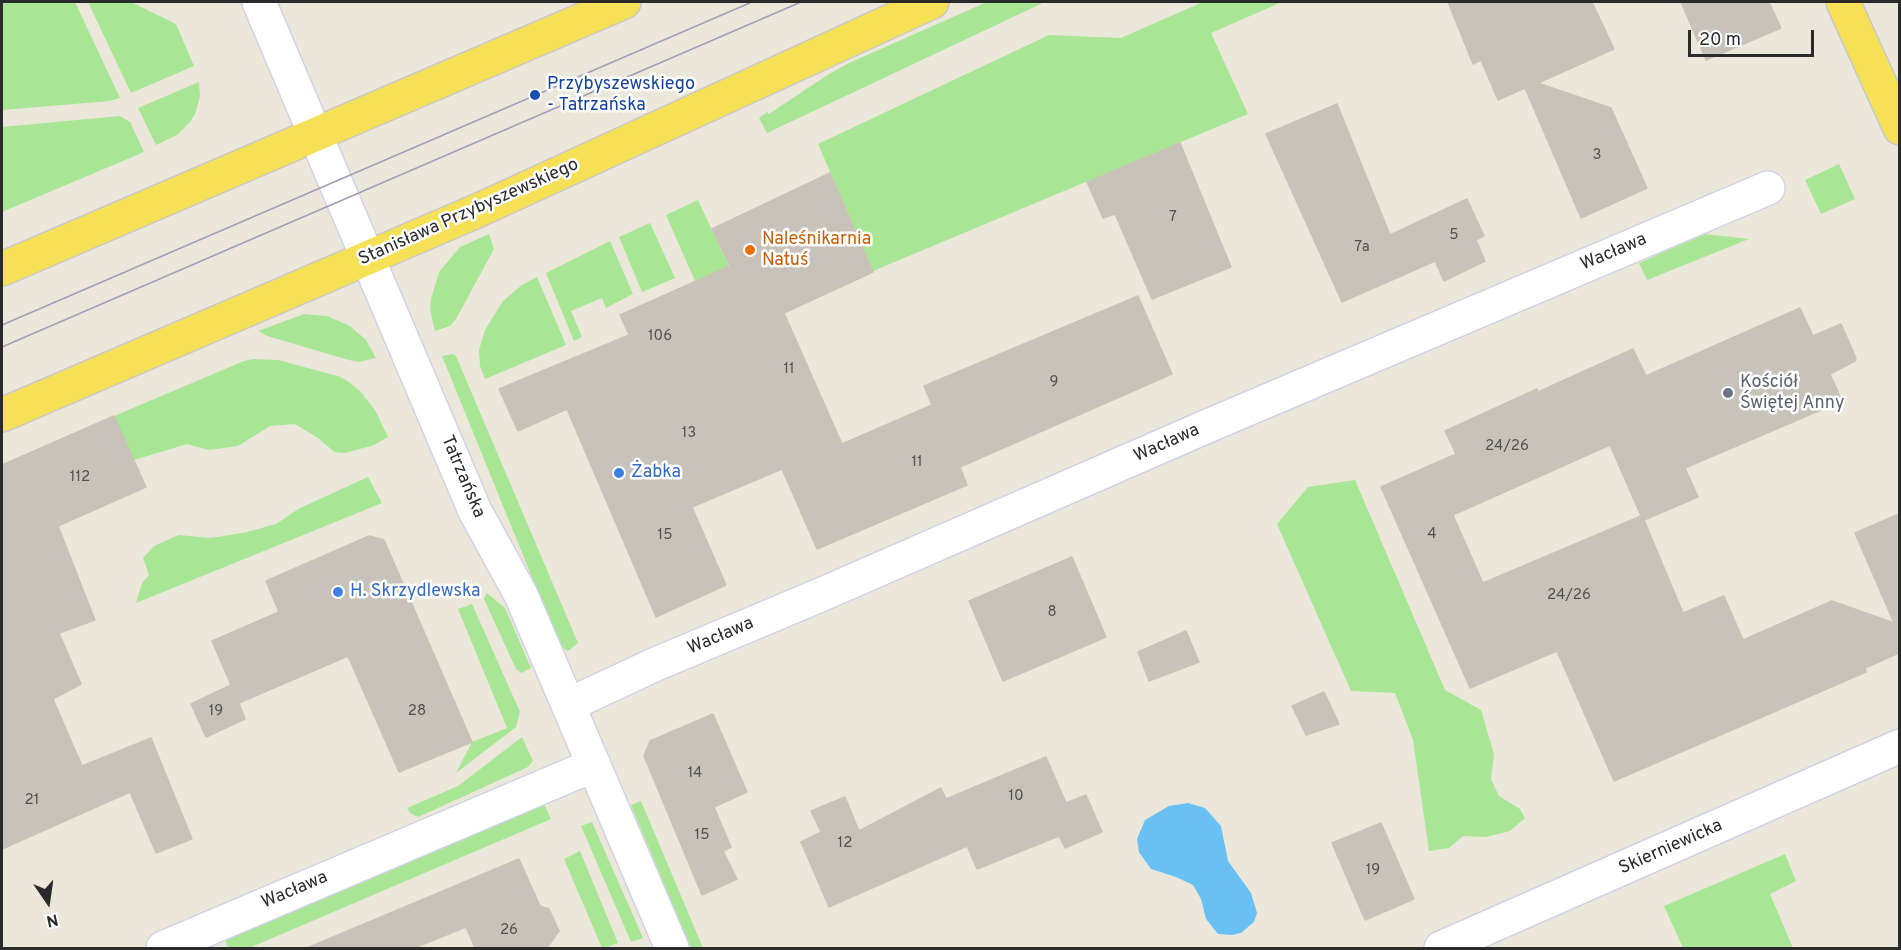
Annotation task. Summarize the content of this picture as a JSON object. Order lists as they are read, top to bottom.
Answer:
{
  "streets": {
    "main road": ["Stanisława Przybyszewskiego"],
    "street": ["Wacława", "Tatrzańska", "Skierniewicka"]
  },
  "crossings": [
    ["Stanisława Przybyszewskiego", "Tatrzańska"],
    ["Wacława", "Tatrzańska"]
  ],
  "places": [
    "Przybyszewskiego - Tatrzańska",
    "Naleśnikarnia Natuś",
    "Kościół Świętej Anny",
    "Żabka",
    "H. Skrzydlewska"
  ],
  "house_numbers": [
    "3",
    "7",
    "5",
    "7a",
    "106",
    "11",
    "9",
    "13",
    "24/26",
    "11",
    "112",
    "4",
    "15",
    "24/26",
    "8",
    "19",
    "28",
    "14",
    "10",
    "21",
    "15",
    "12",
    "19",
    "26"
  ],
  "scale_bar": "20 m",
  "north": "bottom"
}
